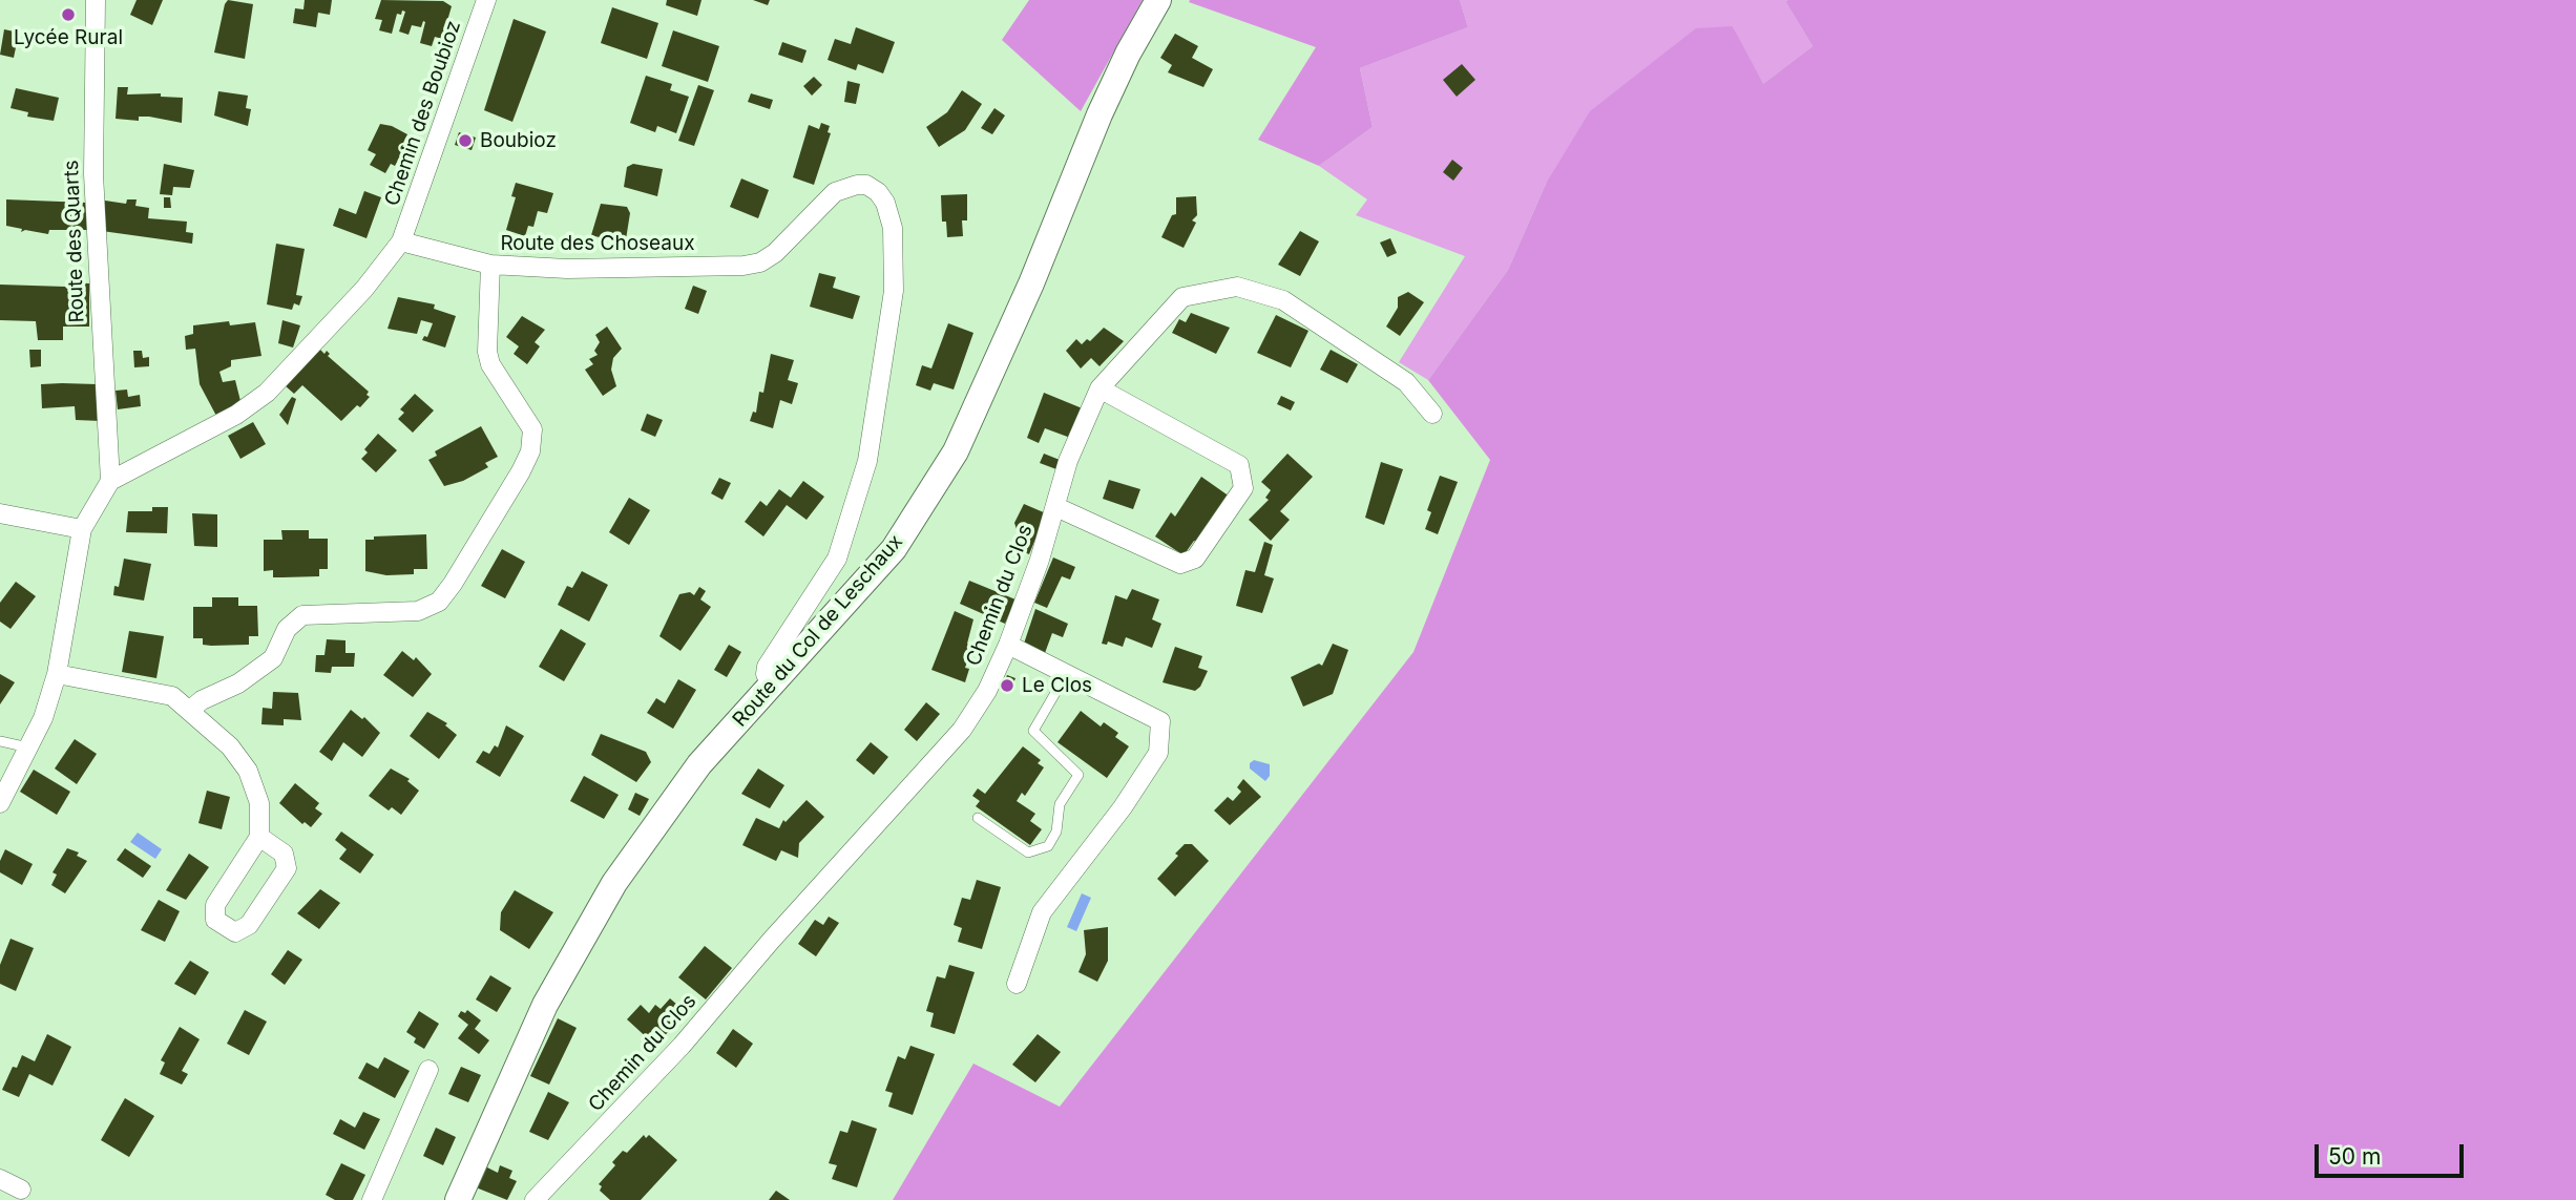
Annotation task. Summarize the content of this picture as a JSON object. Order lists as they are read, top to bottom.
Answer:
{
  "streets": {
    "main road": ["Route du Col de Leschaux"],
    "street": [
      "Chemin des Boubioz",
      "Route des Quarts",
      "Route des Choseaux",
      "Chemin du Clos"
    ]
  },
  "crossings": [
    ["Chemin des Boubioz", "Route des Choseaux"],
    ["Route des Choseaux", "Route du Col de Leschaux"]
  ],
  "places": ["Lycée Rural", "Boubioz", "Le Clos"],
  "scale_bar": "50 m"
}
